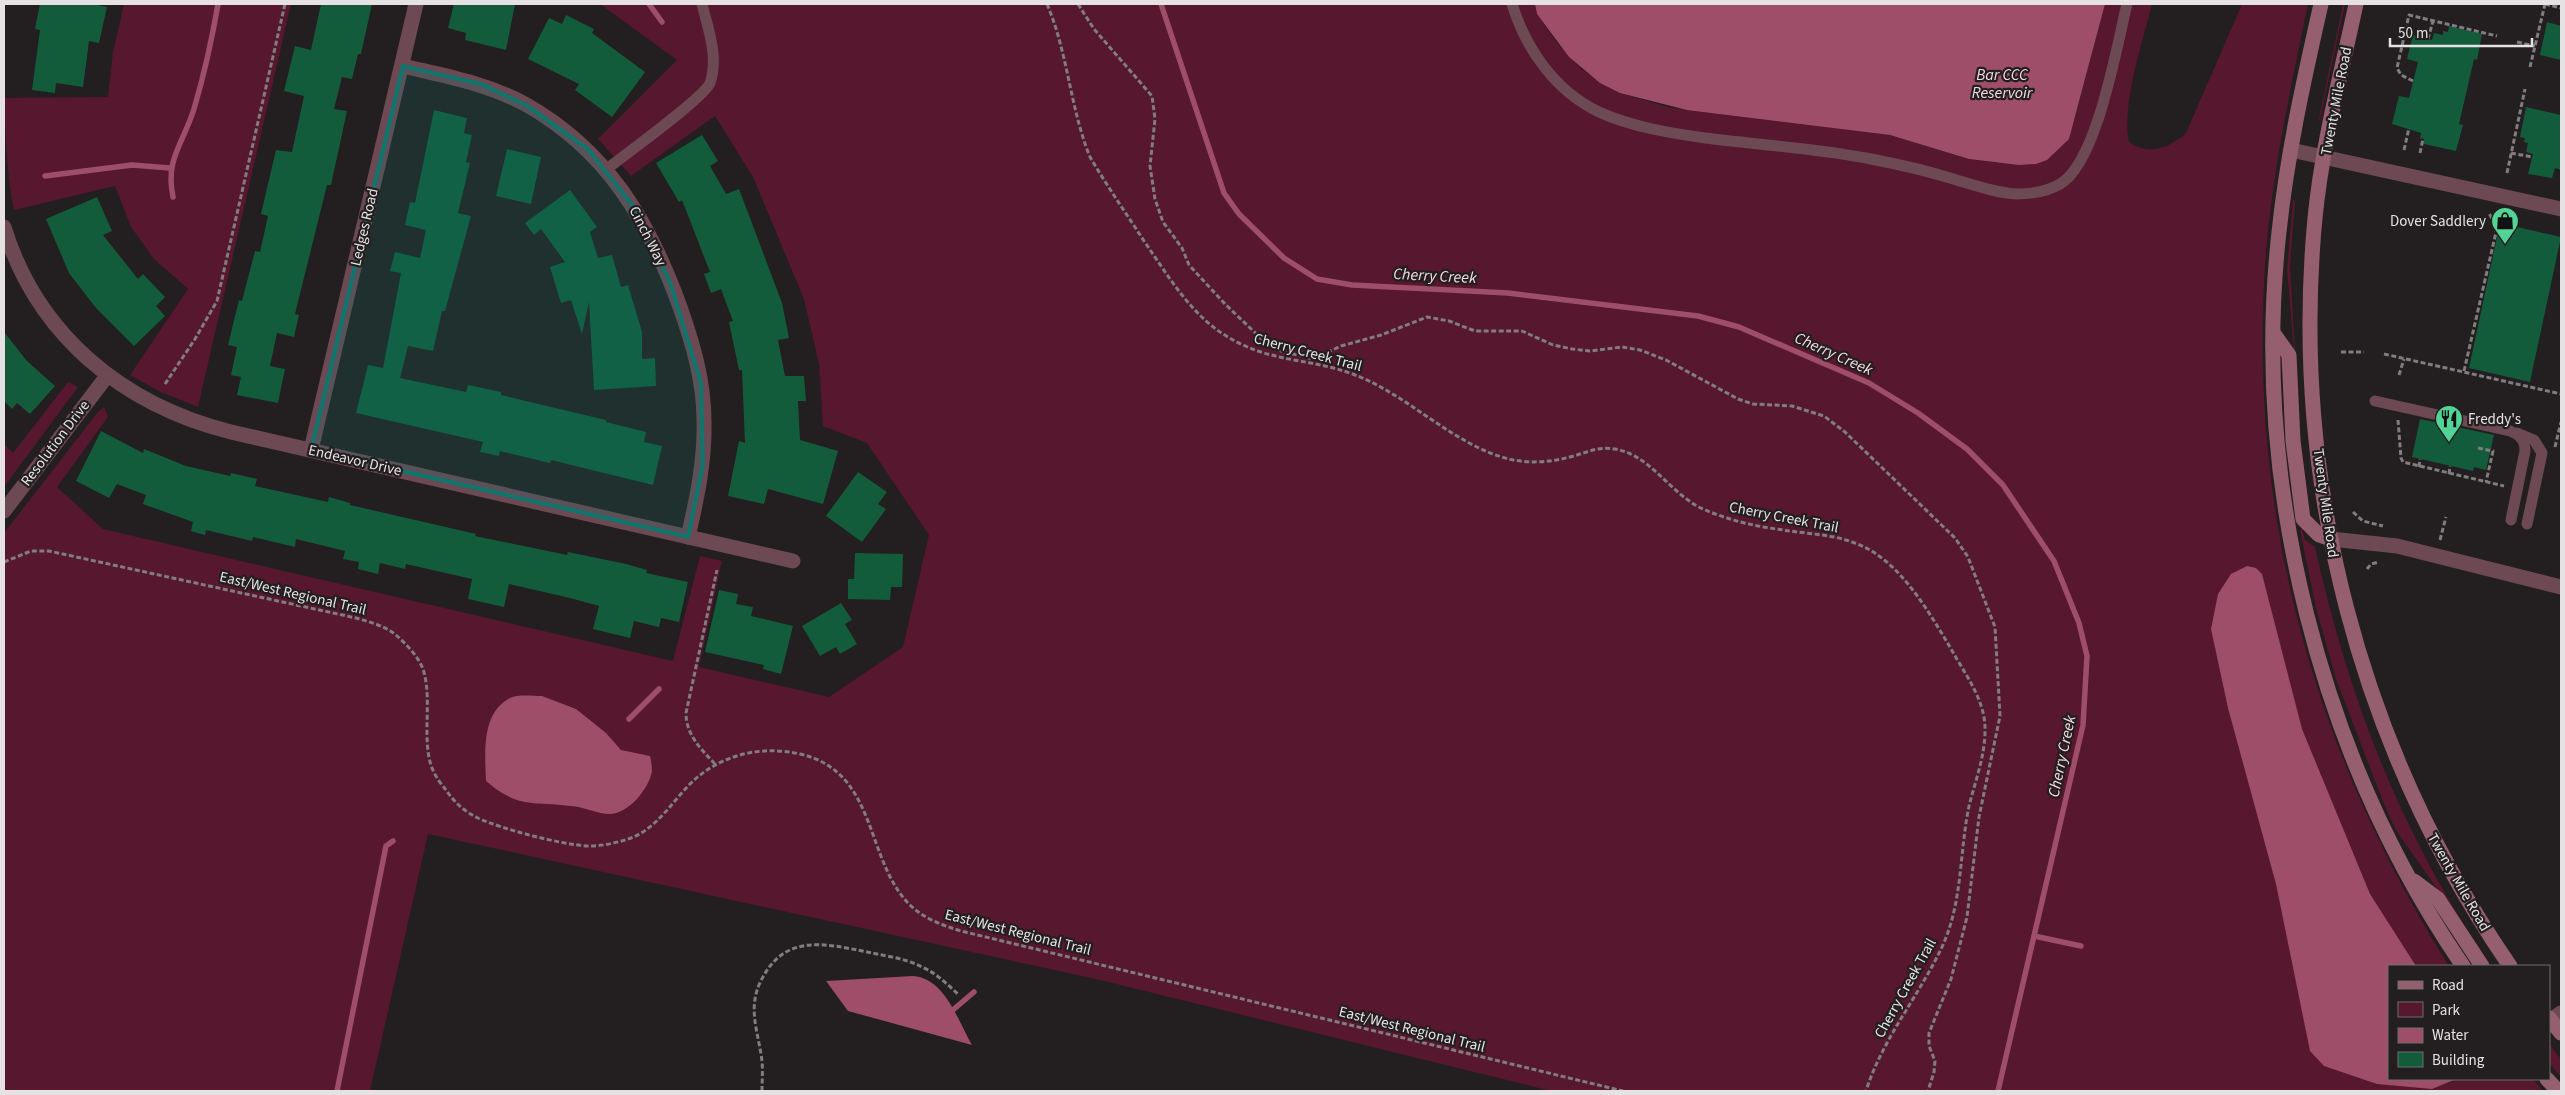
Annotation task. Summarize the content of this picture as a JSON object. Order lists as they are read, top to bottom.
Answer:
{
  "streets": {
    "main road": ["Twenty Mile Road"],
    "street": [
      "Ledges Road",
      "Cinch Way",
      "Resolution Drive",
      "Endeavor Drive"
    ],
    "path": ["Cherry Creek Trail", "East/West Regional Trail"]
  },
  "crossings": [
    ["Ledges Road", "Cinch Way"],
    ["Ledges Road", "Endeavor Drive"],
    ["Cinch Way", "Endeavor Drive"],
    ["Resolution Drive", "Endeavor Drive"]
  ],
  "water": ["Bar CCC Reservoir", "Cherry Creek"],
  "places": {
    "shop": ["Dover Saddlery"],
    "restaurant": ["Freddy's"]
  },
  "legend": [
    "Road",
    "Park",
    "Water",
    "Building"
  ],
  "scale_bar": "50 m"
}
